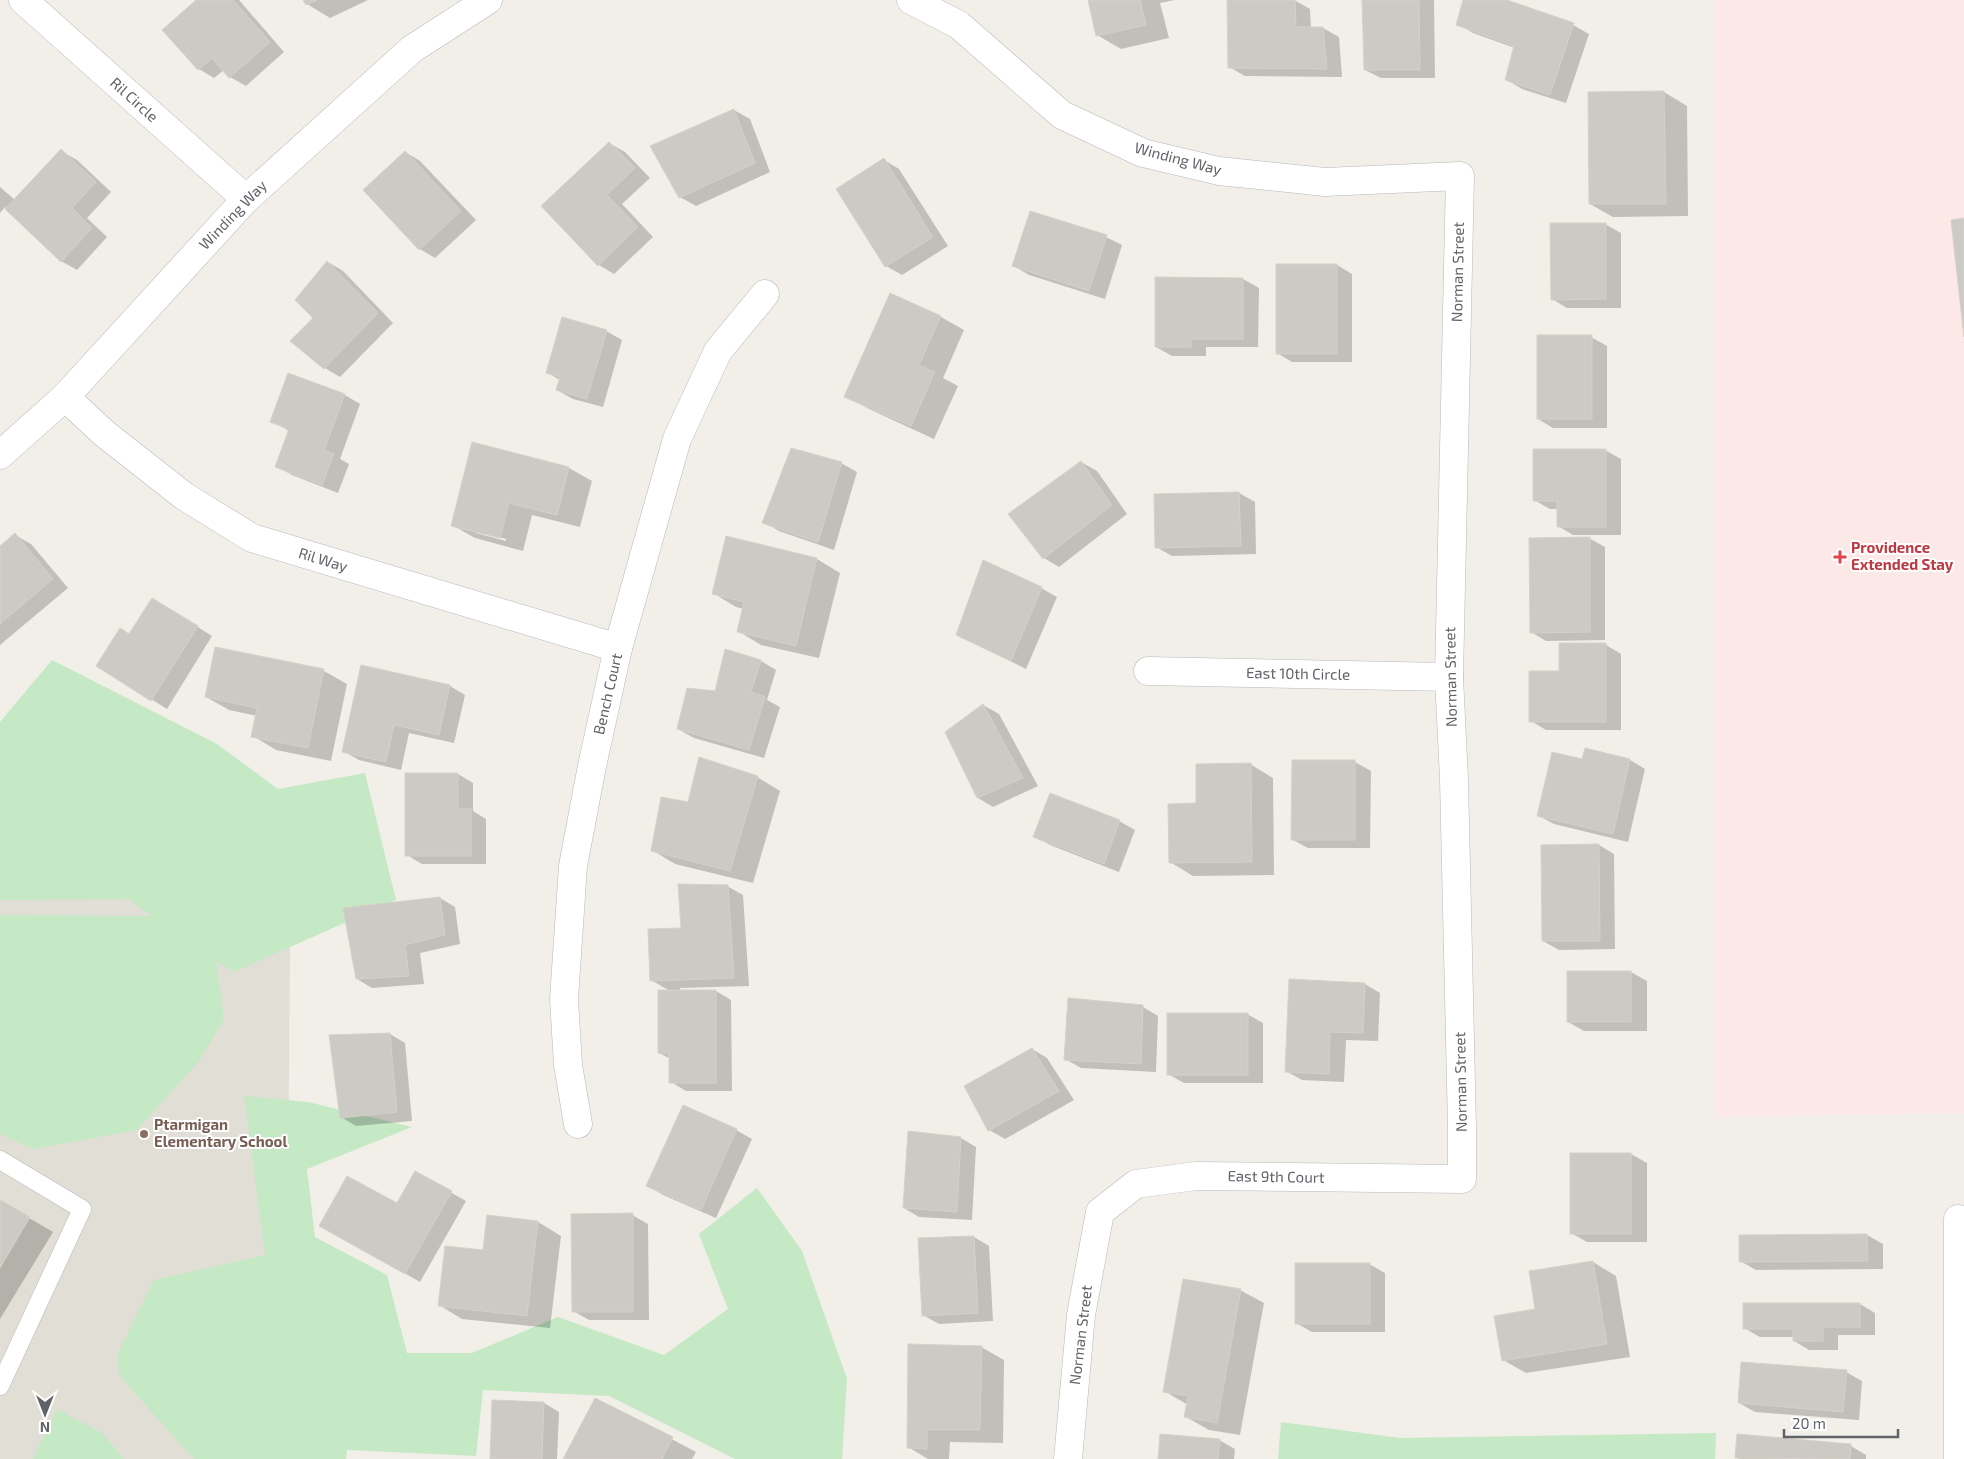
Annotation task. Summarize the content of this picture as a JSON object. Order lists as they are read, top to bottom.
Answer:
{
  "streets": {
    "street": [
      "Ril Circle",
      "Winding Way",
      "Norman Street",
      "Ril Way",
      "East 10th Circle",
      "Bench Court",
      "East 9th Court"
    ]
  },
  "crossings": [
    ["Ril Circle", "Winding Way"],
    ["Winding Way", "Norman Street"],
    ["Winding Way", "Ril Way"],
    ["Norman Street", "East 10th Circle"],
    ["Norman Street", "East 9th Court"],
    ["Ril Way", "Bench Court"]
  ],
  "places": {
    "health": ["Providence Extended Stay"],
    "other": ["Ptarmigan Elementary School"]
  },
  "scale_bar": "20 m",
  "north": "bottom"
}
